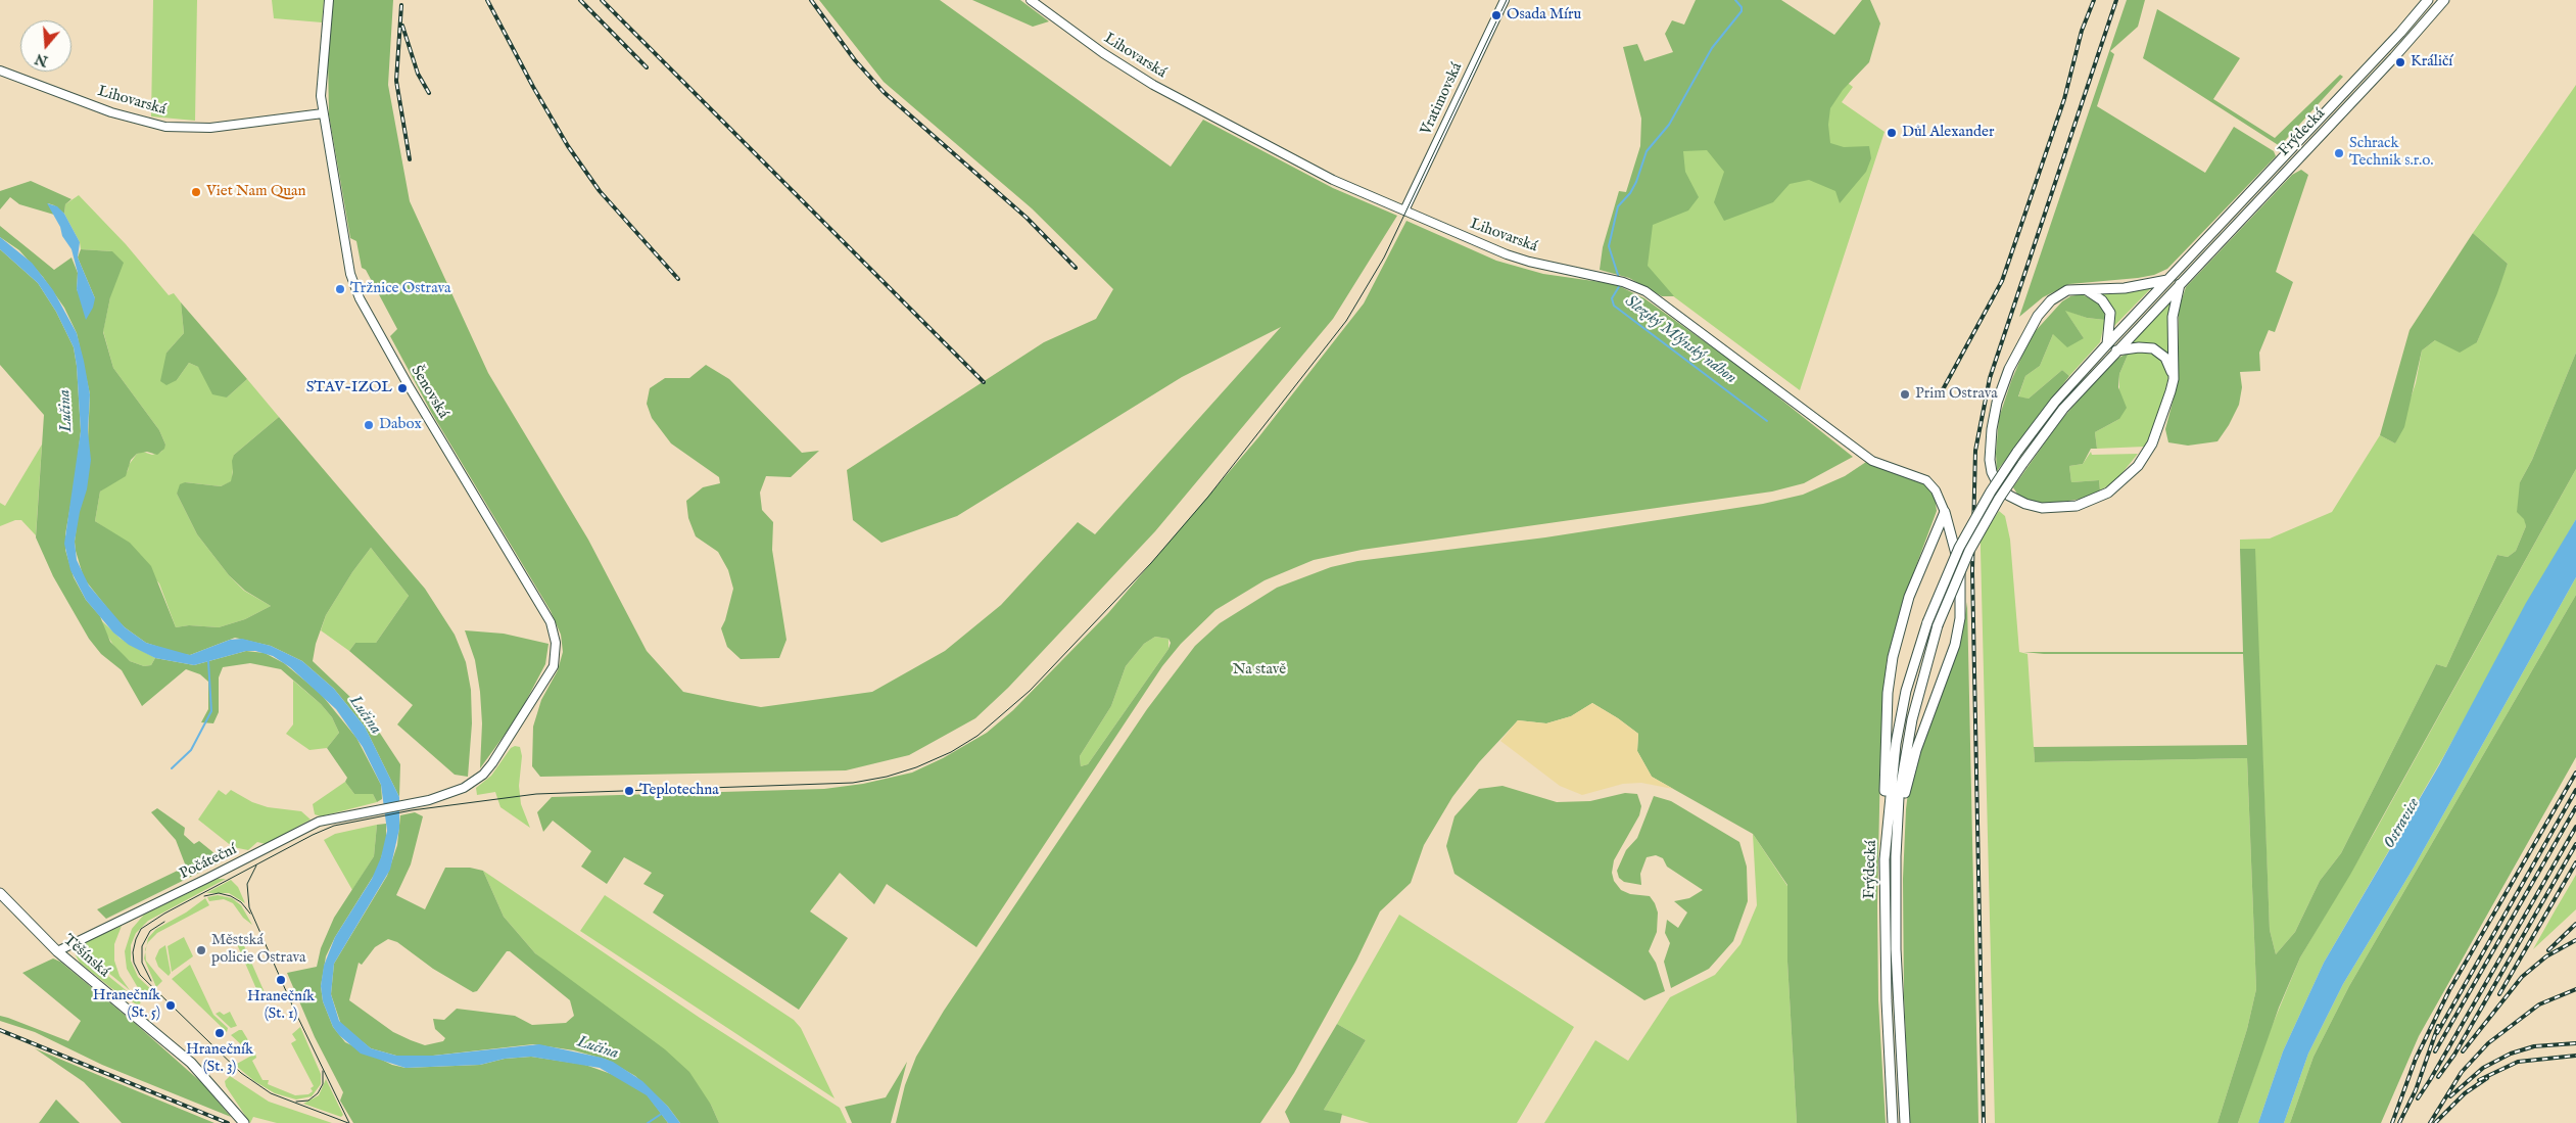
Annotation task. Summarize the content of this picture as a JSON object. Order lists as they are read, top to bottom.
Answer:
{
  "streets": {
    "main road": ["Frýdecká", "Těšínská"],
    "street": [
      "Lihovarská",
      "Vratimovská",
      "Šenovská",
      "Počáteční"
    ]
  },
  "crossings": [
    ["Lihovarská", "Vratimovská"],
    ["Lihovarská", "Šenovská"],
    ["Šenovská", "Počáteční"],
    ["Počáteční", "Těšínská"]
  ],
  "water": ["Slezský Mlýnský náhon", "Lučina", "Ostravice"],
  "parks": ["Na stavě"],
  "places": [
    "Osada Míru",
    "Králičí",
    "Důl Alexander",
    "Schrack Technik s.r.o.",
    "Viet Nam Quan",
    "Tržnice Ostrava",
    "STAV-IZOL",
    "Prim Ostrava",
    "Dabox",
    "Teplotechna",
    "Městská policie Ostrava",
    "Hranečník (St. 1)",
    "Hranečník (St. 5)",
    "Hranečník (St. 3)"
  ],
  "north": "bottom"
}
